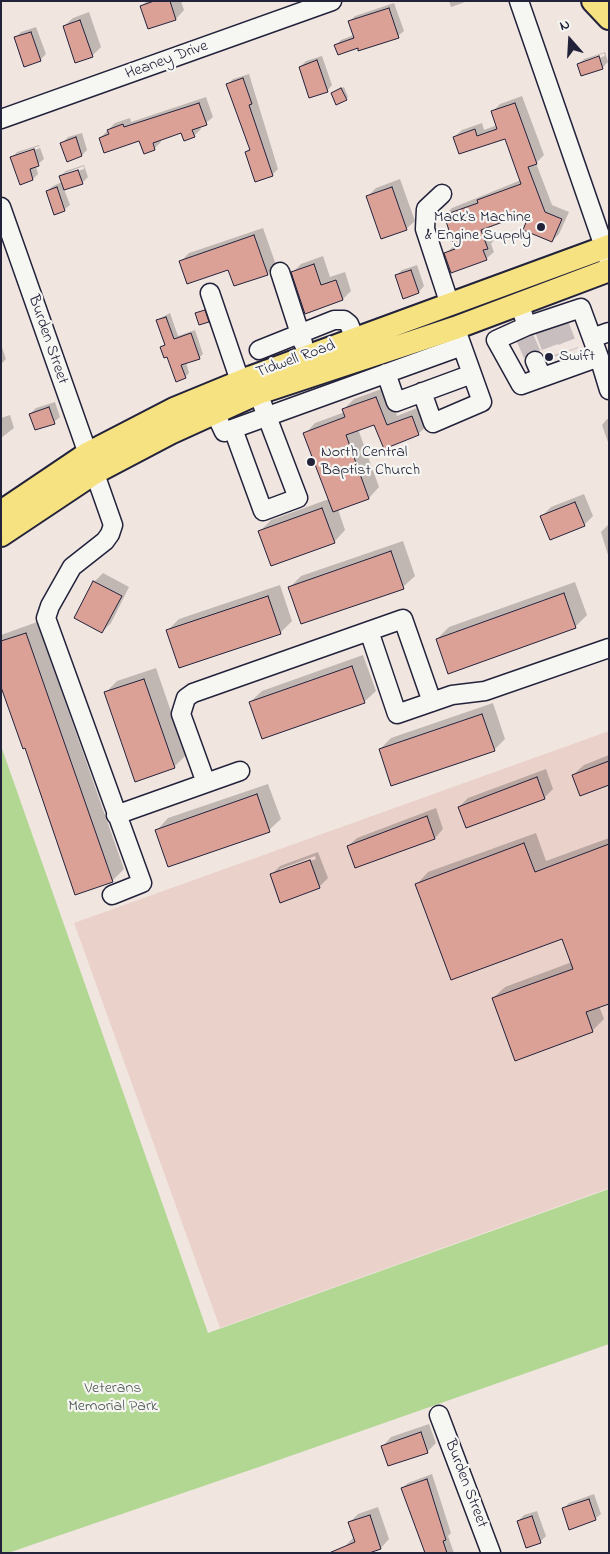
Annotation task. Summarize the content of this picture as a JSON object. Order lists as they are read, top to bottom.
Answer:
{
  "streets": {
    "main road": ["Tidwell Road"],
    "street": ["Heaney Drive", "Burden Street"]
  },
  "crossings": [
    ["Burden Street", "Tidwell Road"]
  ],
  "parks": ["Veterans Memorial Park"],
  "places": ["Mack's Machine & Engine Supply", "Swift", "North Central Baptist Church"],
  "north": "top"
}
